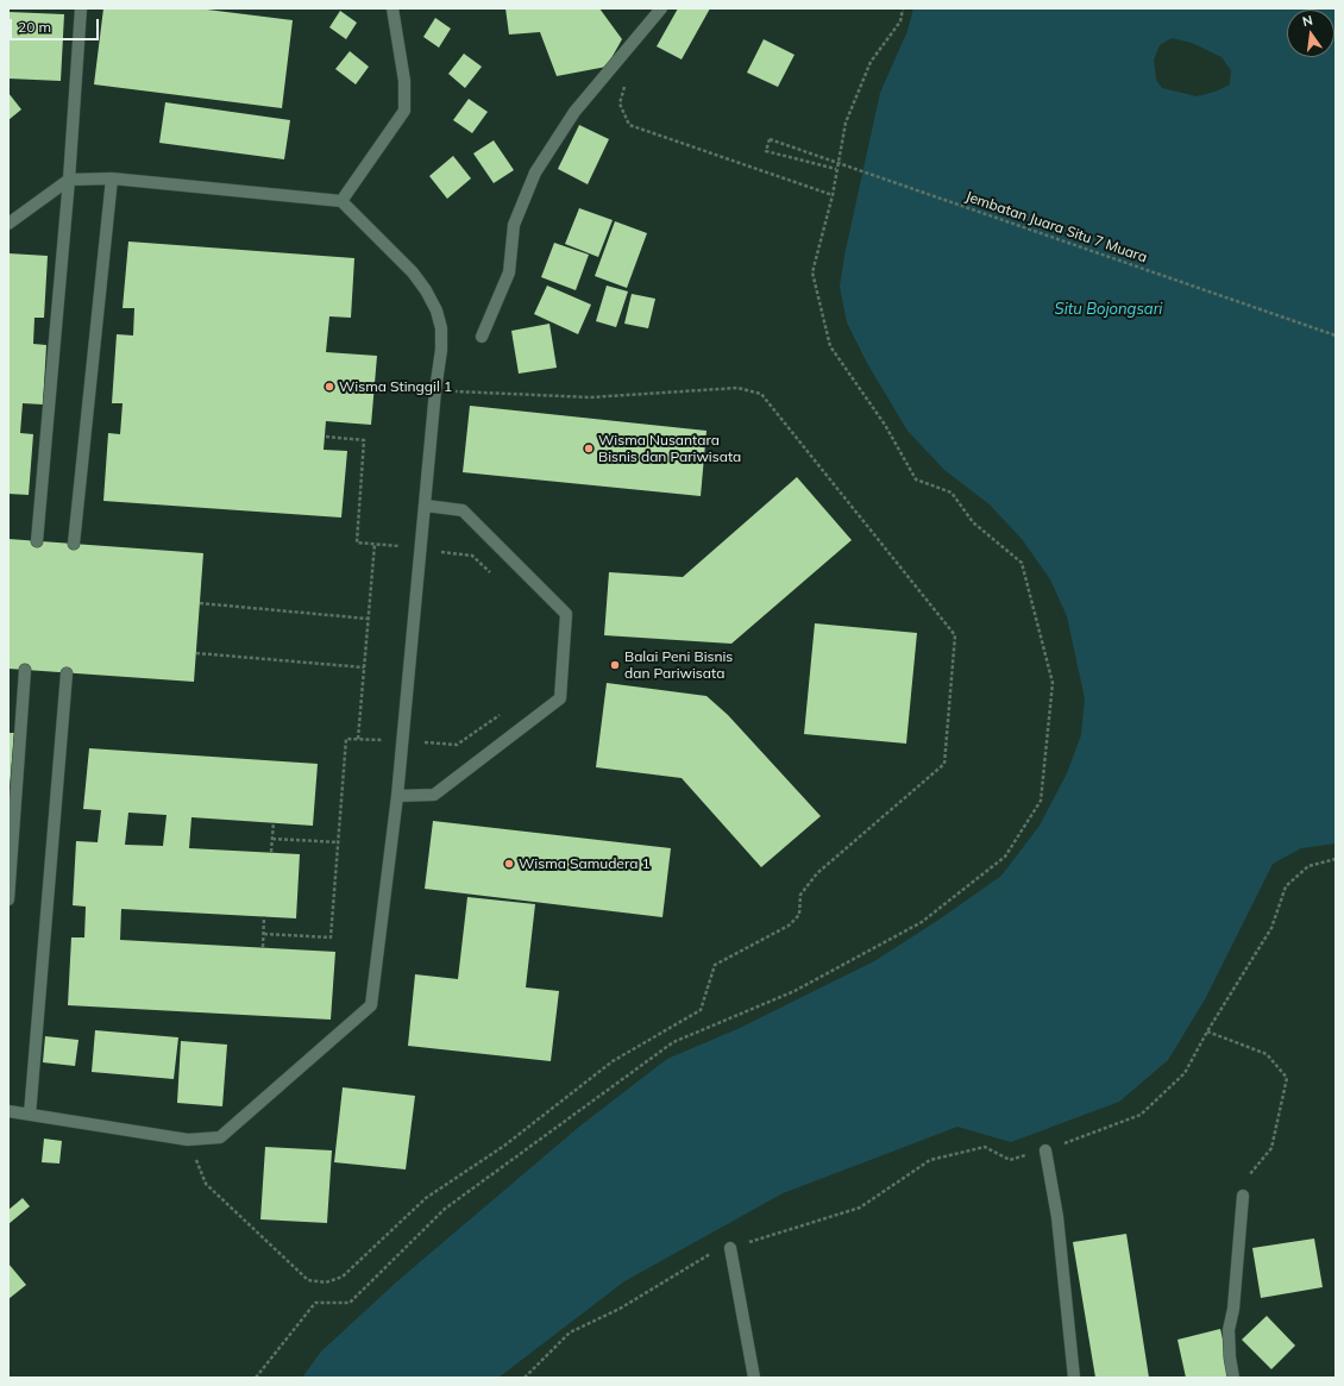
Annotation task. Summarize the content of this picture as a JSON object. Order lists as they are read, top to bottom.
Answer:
{
  "streets": {
    "path": ["Jembatan Juara Situ 7 Muara"]
  },
  "water": ["Situ Bojongsari"],
  "places": [
    "Wisma Stinggil 1",
    "Wisma Nusantara Bisnis dan Pariwisata",
    "Balai Peni Bisnis dan Pariwisata",
    "Wisma Samudera 1"
  ],
  "scale_bar": "20 m",
  "north": "top"
}
